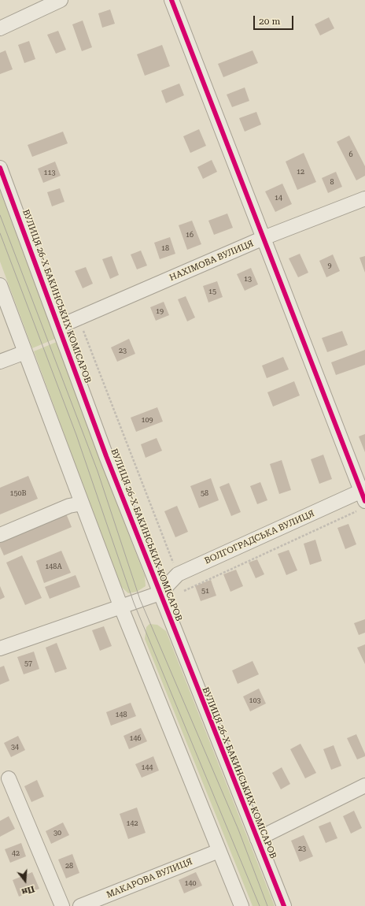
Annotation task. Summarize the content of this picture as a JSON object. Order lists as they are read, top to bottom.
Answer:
{
  "streets": {
    "street": [
      "НАХІМОВА ВУЛИЦЯ",
      "ВУЛИЦЯ 26-Х БАКИНСЬКИХ КОМІСАРОВ",
      "ВОЛГОГРАДСЬКА ВУЛИЦЯ",
      "МАКАРОВА ВУЛИЦЯ"
    ]
  },
  "crossings": [
    ["НАХІМОВА ВУЛИЦЯ", "ВУЛИЦЯ 26-Х БАКИНСЬКИХ КОМІСАРОВ"],
    ["ВУЛИЦЯ 26-Х БАКИНСЬКИХ КОМІСАРОВ", "ВОЛГОГРАДСЬКА ВУЛИЦЯ"]
  ],
  "house_numbers": [
    "6",
    "12",
    "113",
    "8",
    "14",
    "16",
    "18",
    "9",
    "13",
    "15",
    "19",
    "23",
    "109",
    "150В",
    "58",
    "148А",
    "51",
    "57",
    "103",
    "148",
    "146",
    "34",
    "144",
    "142",
    "30",
    "23",
    "42",
    "28",
    "140"
  ],
  "scale_bar": "20 m",
  "north": "bottom"
}
